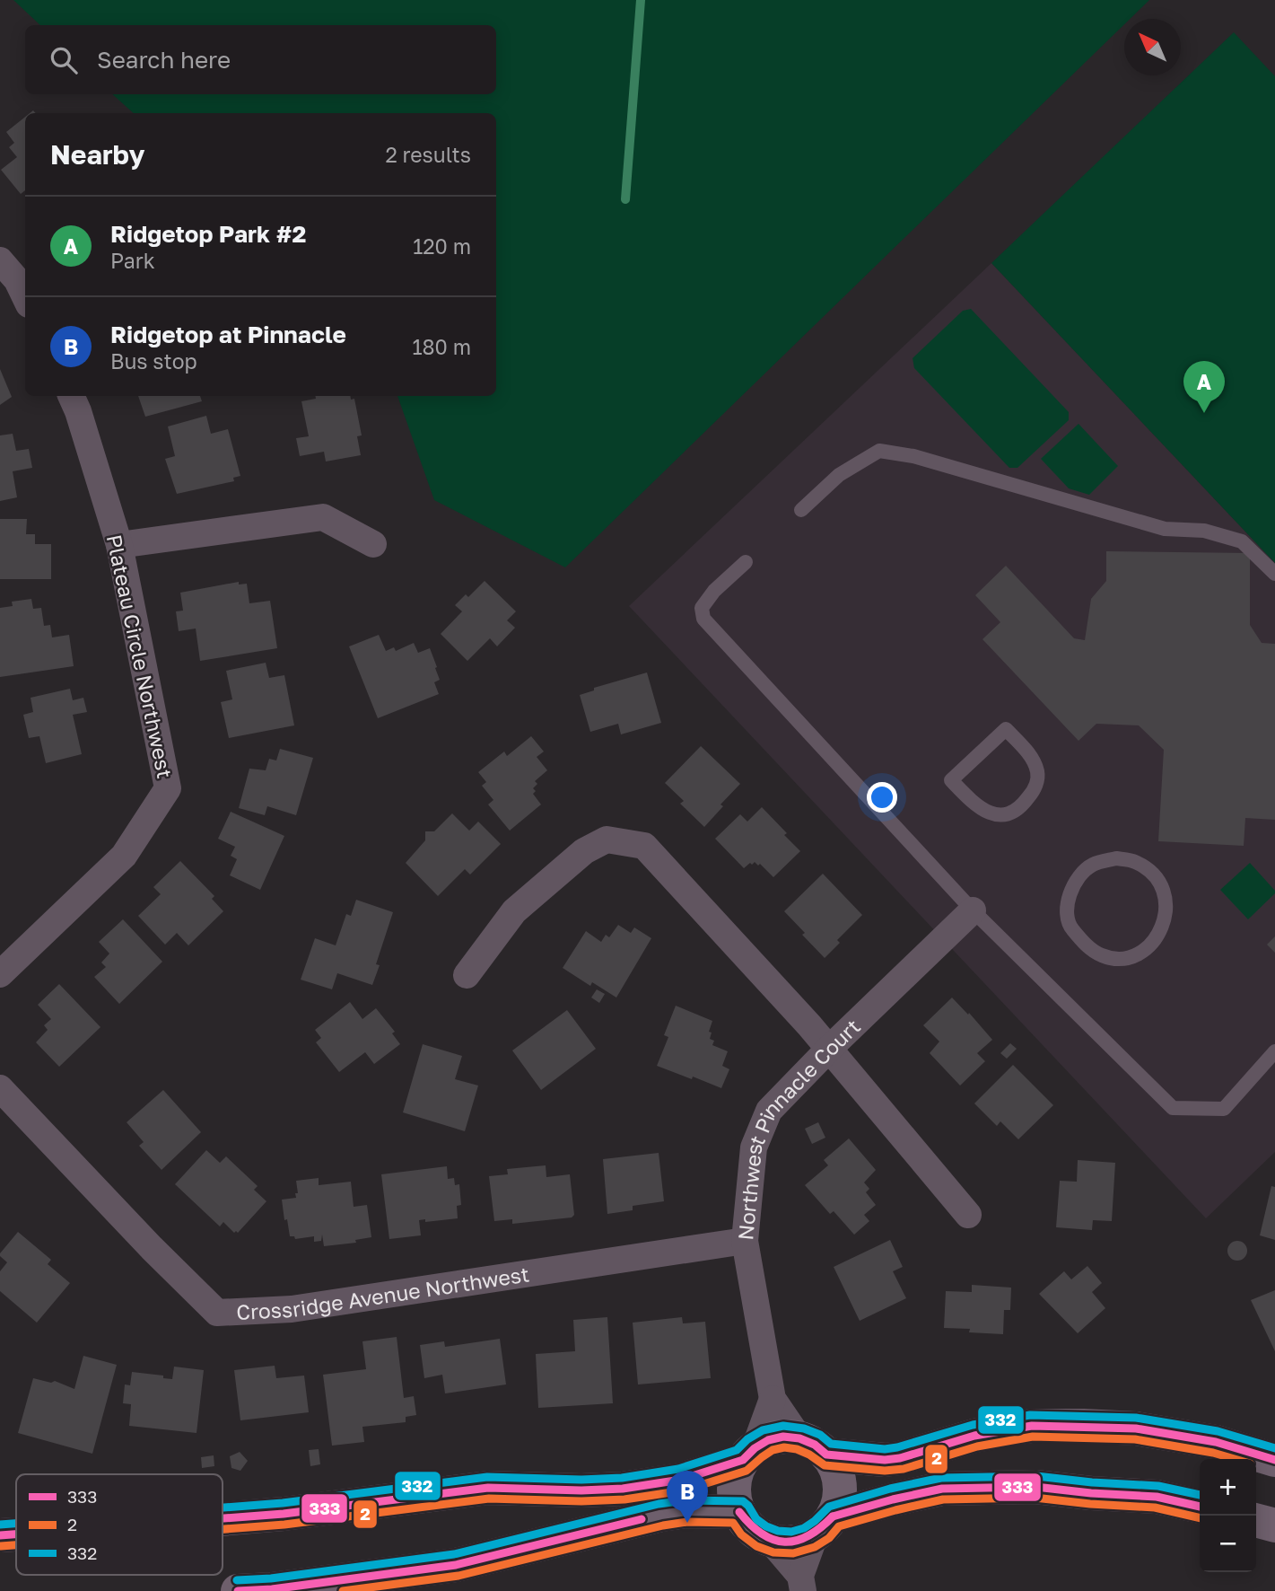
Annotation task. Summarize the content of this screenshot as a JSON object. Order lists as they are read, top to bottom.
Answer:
{
  "streets": {
    "street": ["Plateau Circle Northwest", "Northwest Pinnacle Court", "Crossridge Avenue Northwest"]
  },
  "crossings": [
    ["Northwest Pinnacle Court", "Crossridge Avenue Northwest"]
  ],
  "lines": ["transit line 332", "transit line 333", "transit line 2"],
  "legend": ["333", "2", "332"],
  "north": "top left",
  "page": {
    "search": "Search here",
    "heading": ["Nearby", "2 results"],
    "list": [
      {
        "mark": "A",
        "name": "Ridgetop Park #2",
        "note": "Park",
        "value": "120 m"
      },
      {
        "mark": "B",
        "name": "Ridgetop at Pinnacle",
        "note": "Bus stop",
        "value": "180 m"
      }
    ],
    "pins": ["A", "B"],
    "map_buttons": ["+", "−"]
  }
}
